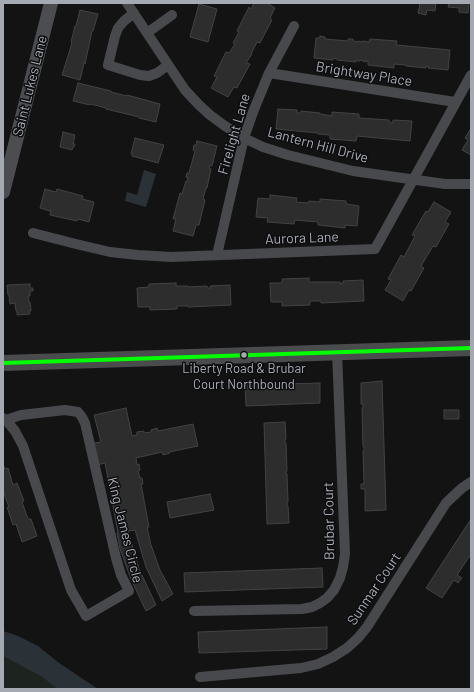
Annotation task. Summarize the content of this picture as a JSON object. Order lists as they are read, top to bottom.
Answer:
{
  "streets": {
    "street": [
      "Brightway Place",
      "Saint Lukes Lane",
      "Firelight Lane",
      "Lantern Hill Drive",
      "Aurora Lane",
      "Brubar Court",
      "King James Circle",
      "Sunmar Court"
    ]
  },
  "crossings": [
    ["Brightway Place", "Firelight Lane"],
    ["Brightway Place", "Aurora Lane"],
    ["Firelight Lane", "Lantern Hill Drive"],
    ["Firelight Lane", "Aurora Lane"],
    ["Lantern Hill Drive", "Aurora Lane"]
  ],
  "places": ["Liberty Road & Brubar Court Northbound"]
}
